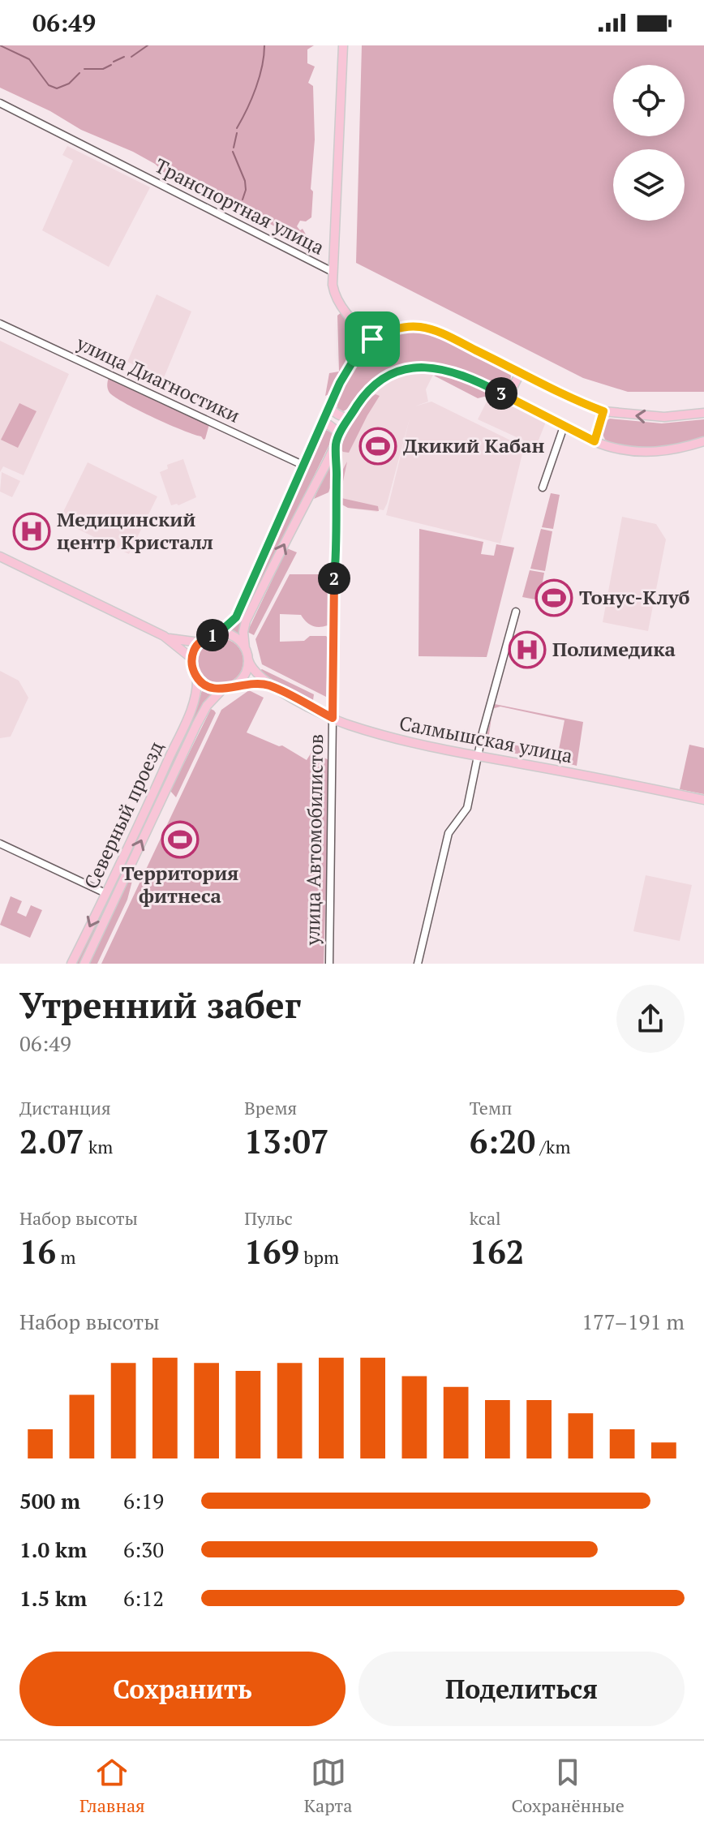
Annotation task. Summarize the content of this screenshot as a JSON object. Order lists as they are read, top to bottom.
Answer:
{
  "streets": {
    "main road": [
      "Транспортная улица",
      "Салмышская улица",
      "Северный проезд",
      "улица Автомобилистов"
    ],
    "street": ["улица Диагностики"]
  },
  "crossings": [
    ["Салмышская улица", "улица Автомобилистов"]
  ],
  "places": {
    "sports": ["Дкикий Кабан", "Тонус-Клуб", "Территория фитнеса"],
    "hospital": ["Медицинский центр Кристалл", "Полимедика"]
  },
  "page": {
    "status": "06:49",
    "pins": ["3", "2", "1"],
    "heading": ["Утренний забег", "06:49"],
    "stats": [
      ["Дистанция", "2.07 km"],
      ["Время", "13:07"],
      ["Темп", "6:20 /km"],
      ["Набор высоты", "16 m"],
      ["Пульс", "169 bpm"],
      ["kcal", "162"]
    ],
    "chart": ["Набор высоты", "177–191 m"],
    "list": [
      {
        "name": "500 m",
        "note": "6:19"
      },
      {
        "name": "1.0 km",
        "note": "6:30"
      },
      {
        "name": "1.5 km",
        "note": "6:12"
      }
    ],
    "buttons": ["Сохранить", "Поделиться"],
    "tabs": ["Главная", "Карта", "Сохранённые"]
  }
}
